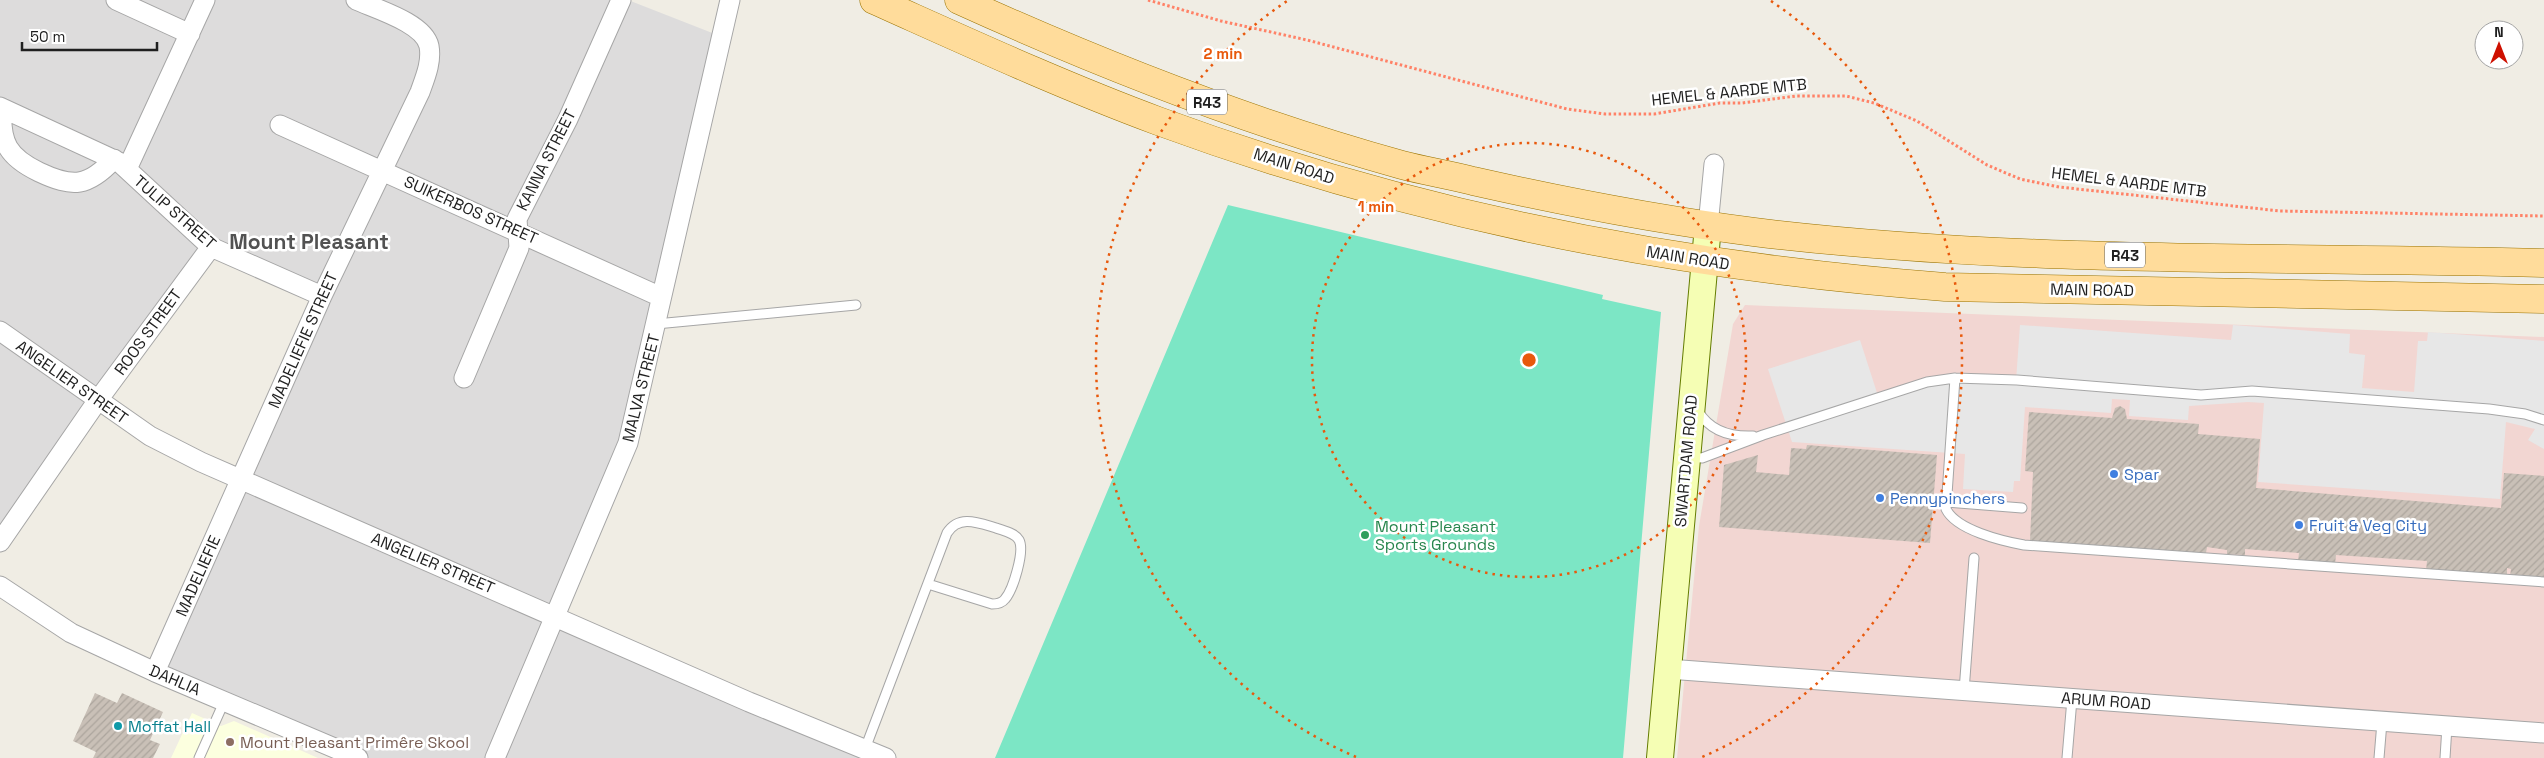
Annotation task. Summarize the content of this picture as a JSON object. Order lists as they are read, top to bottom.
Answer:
{
  "streets": {
    "main road": ["R43", "MAIN ROAD"],
    "street": [
      "KANNA STREET",
      "SUIKERBOS STREET",
      "TULIP STREET",
      "ROOS STREET",
      "MADELIEFIE STREET",
      "ANGELIER STREET",
      "MALVA STREET",
      "SWARTDAM ROAD",
      "MADELIEFIE",
      "DAHLIA",
      "ARUM ROAD"
    ],
    "path": ["HEMEL & AARDE MTB"]
  },
  "crossings": [
    ["KANNA STREET", "SUIKERBOS STREET"],
    ["MAIN ROAD", "SWARTDAM ROAD"],
    ["SUIKERBOS STREET", "MADELIEFIE STREET"],
    ["SUIKERBOS STREET", "MALVA STREET"],
    ["TULIP STREET", "ROOS STREET"],
    ["TULIP STREET", "MADELIEFIE STREET"],
    ["ROOS STREET", "ANGELIER STREET"],
    ["MADELIEFIE STREET", "ANGELIER STREET"],
    ["MADELIEFIE STREET", "MADELIEFIE"],
    ["ANGELIER STREET", "MALVA STREET"],
    ["ANGELIER STREET", "MADELIEFIE"],
    ["SWARTDAM ROAD", "ARUM ROAD"],
    ["MADELIEFIE", "DAHLIA"]
  ],
  "districts": ["Mount Pleasant"],
  "places": [
    "Spar",
    "Pennypinchers",
    "Fruit & Veg City",
    "Mount Pleasant Sports Grounds",
    "Moffat Hall",
    "Mount Pleasant Primêre Skool"
  ],
  "scale_bar": "50 m",
  "north": "top",
  "rings": ["2 min", "1 min"]
}
